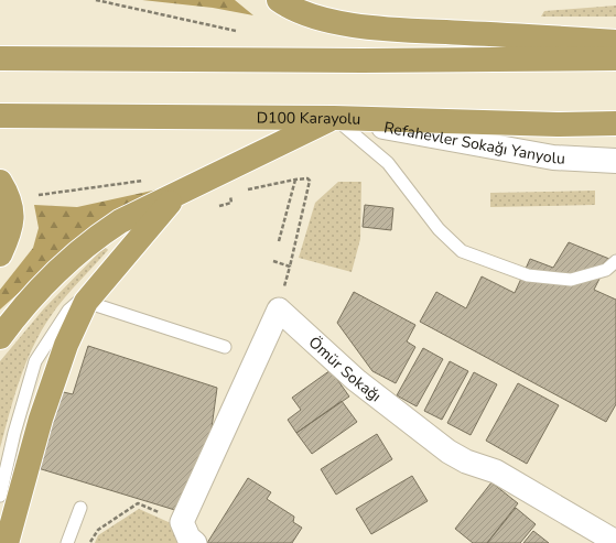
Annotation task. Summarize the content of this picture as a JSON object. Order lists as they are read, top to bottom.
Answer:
{
  "streets": {
    "highway": ["D100 Karayolu"],
    "main road": ["Refahevler Sokağı Yanyolu"],
    "street": ["Ömür Sokağı"]
  },
  "crossings": [
    ["D100 Karayolu", "Refahevler Sokağı Yanyolu"]
  ]
}
